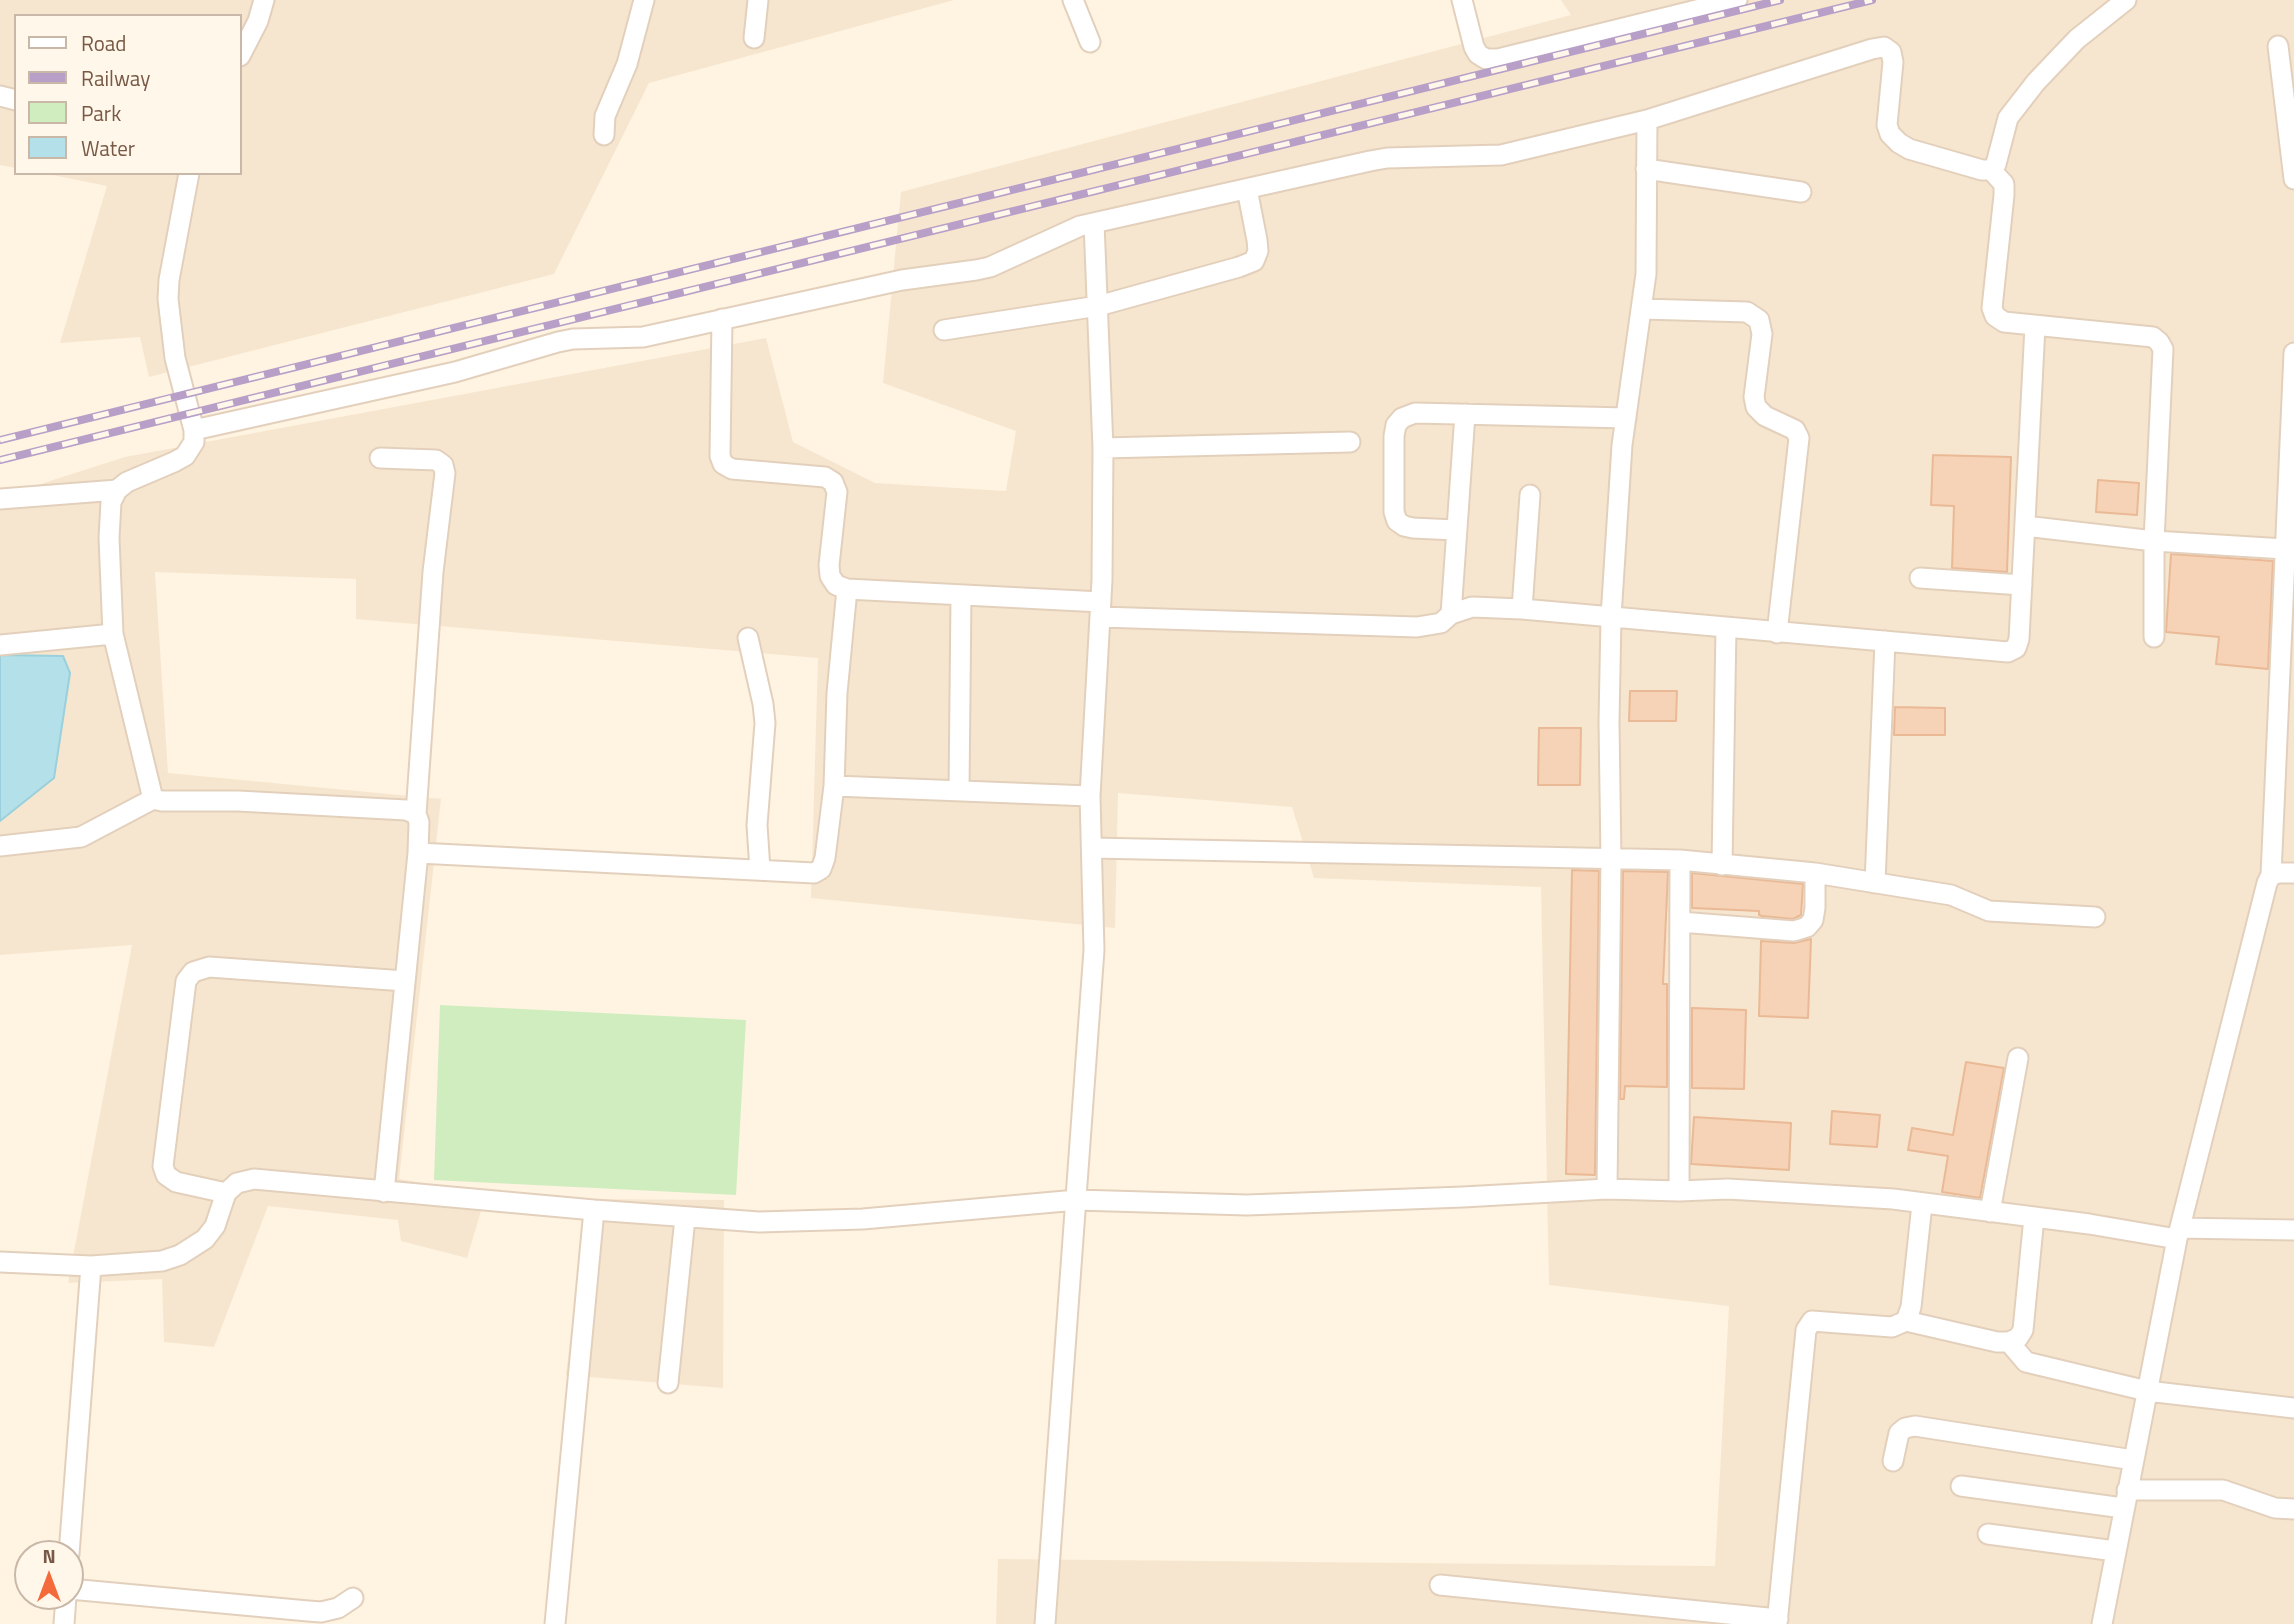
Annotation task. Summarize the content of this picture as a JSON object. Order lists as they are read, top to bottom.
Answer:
{
  "legend": [
    "Road",
    "Railway",
    "Park",
    "Water"
  ],
  "north": "top"
}
